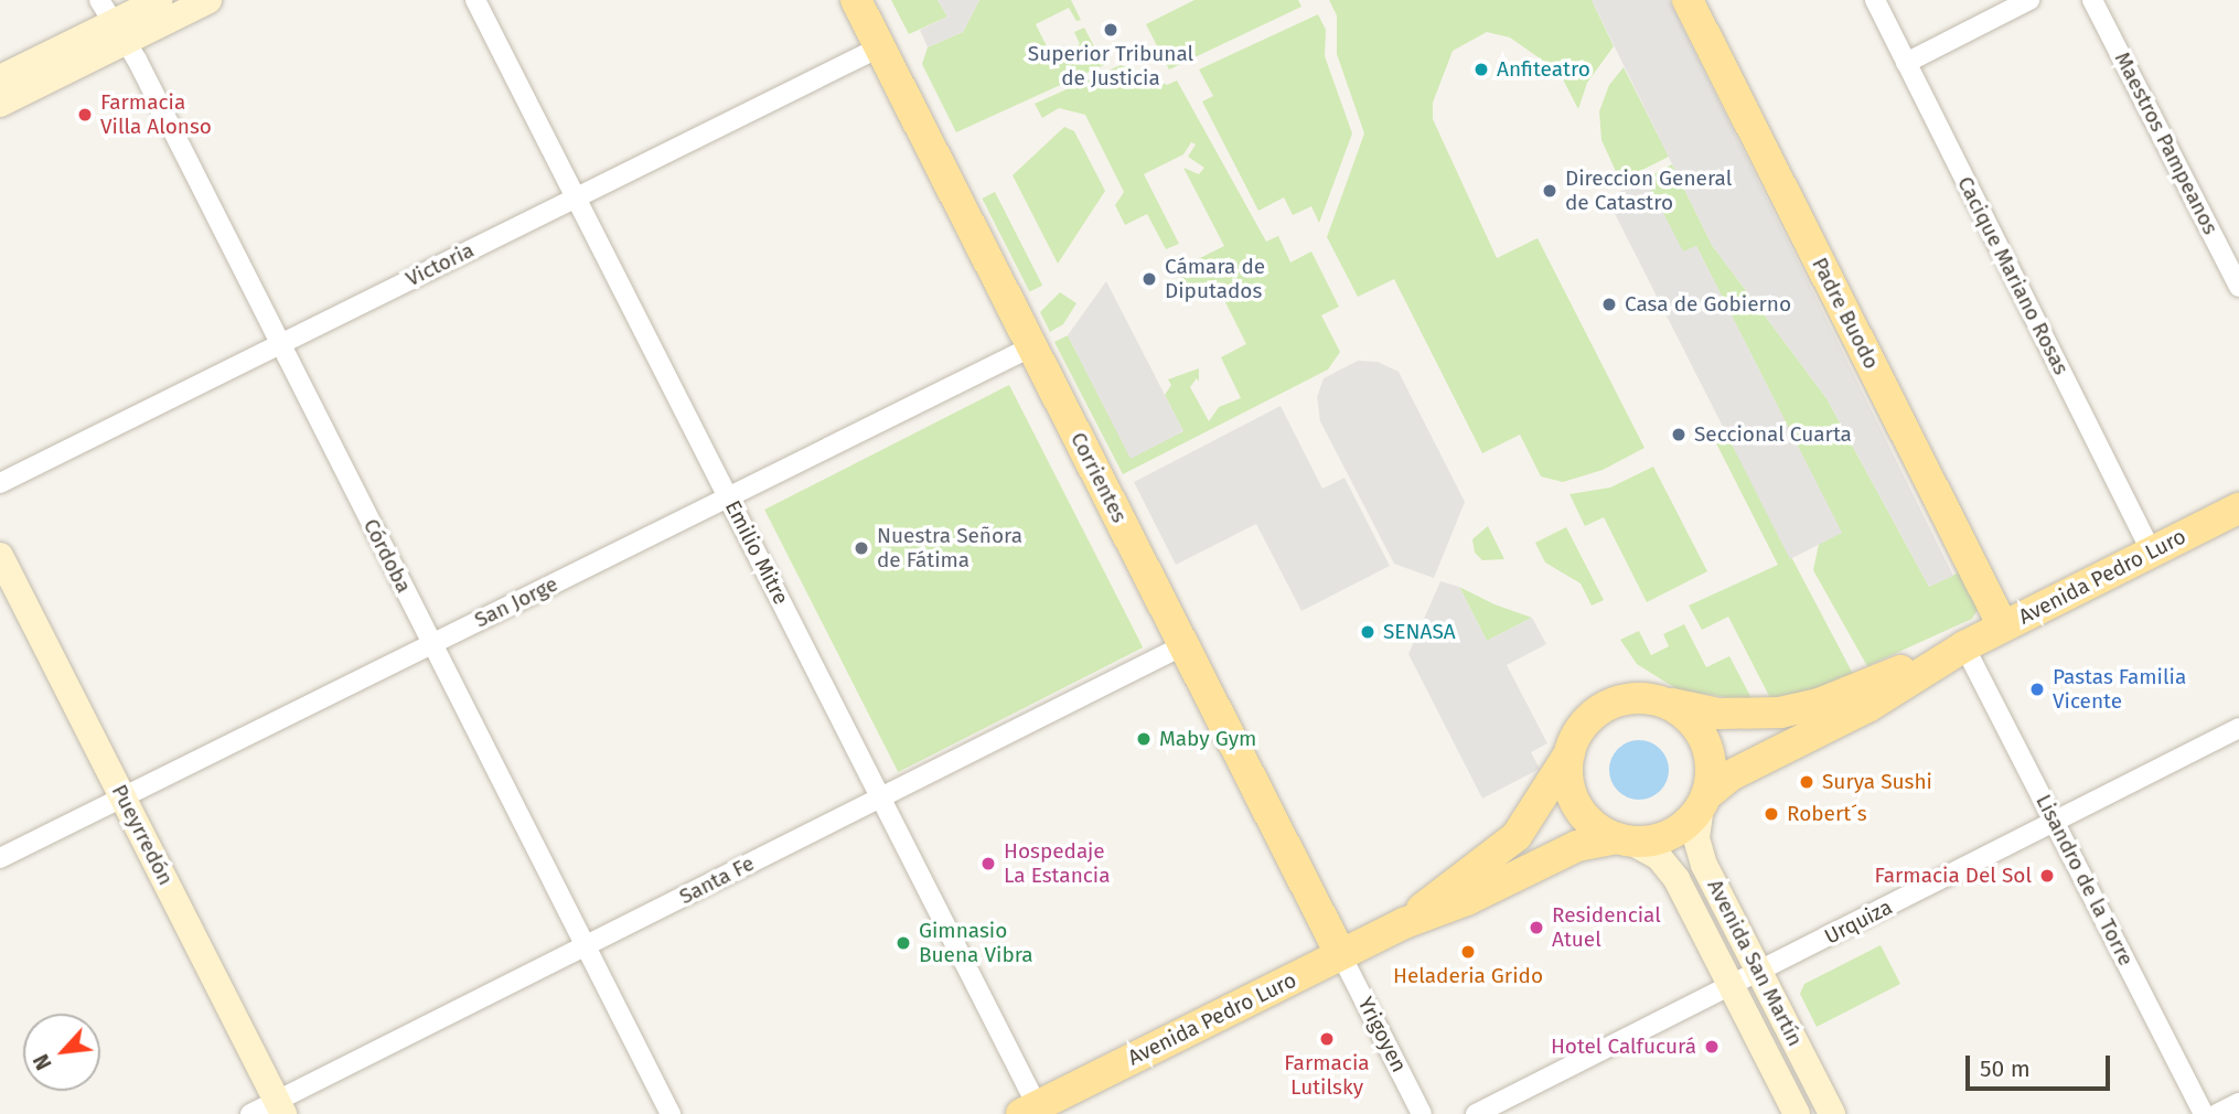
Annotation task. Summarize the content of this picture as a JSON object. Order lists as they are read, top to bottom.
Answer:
{
  "streets": {
    "main road": [
      "Padre Buodo",
      "Corrientes",
      "Avenida Pedro Luro",
      "Pueyrredón",
      "Avenida San Martín"
    ],
    "street": [
      "Maestros Pampeanos",
      "Victoria",
      "Cacique Mariano Rosas",
      "Emilio Mitre",
      "Córdoba",
      "San Jorge",
      "Santa Fe",
      "Lisandro de la Torre",
      "Urquiza",
      "Yrigoyen"
    ]
  },
  "crossings": [
    ["Victoria", "Corrientes"],
    ["Victoria", "Emilio Mitre"],
    ["Victoria", "Córdoba"],
    ["Cacique Mariano Rosas", "Avenida Pedro Luro"],
    ["Padre Buodo", "Avenida Pedro Luro"],
    ["Corrientes", "Avenida Pedro Luro"],
    ["Corrientes", "San Jorge"],
    ["Corrientes", "Santa Fe"],
    ["Corrientes", "Yrigoyen"],
    ["Emilio Mitre", "Avenida Pedro Luro"],
    ["Emilio Mitre", "San Jorge"],
    ["Emilio Mitre", "Santa Fe"],
    ["Córdoba", "San Jorge"],
    ["Córdoba", "Santa Fe"],
    ["Avenida Pedro Luro", "Lisandro de la Torre"],
    ["Avenida Pedro Luro", "Avenida San Martín"],
    ["Avenida Pedro Luro", "Yrigoyen"],
    ["San Jorge", "Pueyrredón"],
    ["Pueyrredón", "Santa Fe"],
    ["Lisandro de la Torre", "Urquiza"],
    ["Urquiza", "Avenida San Martín"]
  ],
  "places": [
    "Superior Tribunal de Justicia",
    "Anfiteatro",
    "Farmacia Villa Alonso",
    "Direccion General de Catastro",
    "Cámara de Diputados",
    "Casa de Gobierno",
    "Seccional Cuarta",
    "Nuestra Señora de Fátima",
    "SENASA",
    "Pastas Familia Vicente",
    "Maby Gym",
    "Surya Sushi",
    "Robert´s",
    "Hospedaje La Estancia",
    "Farmacia Del Sol",
    "Residencial Atuel",
    "Gimnasio Buena Vibra",
    "Heladeria Grido",
    "Farmacia Lutilsky",
    "Hotel Calfucurá"
  ],
  "scale_bar": "50 m",
  "north": "bottom left"
}
